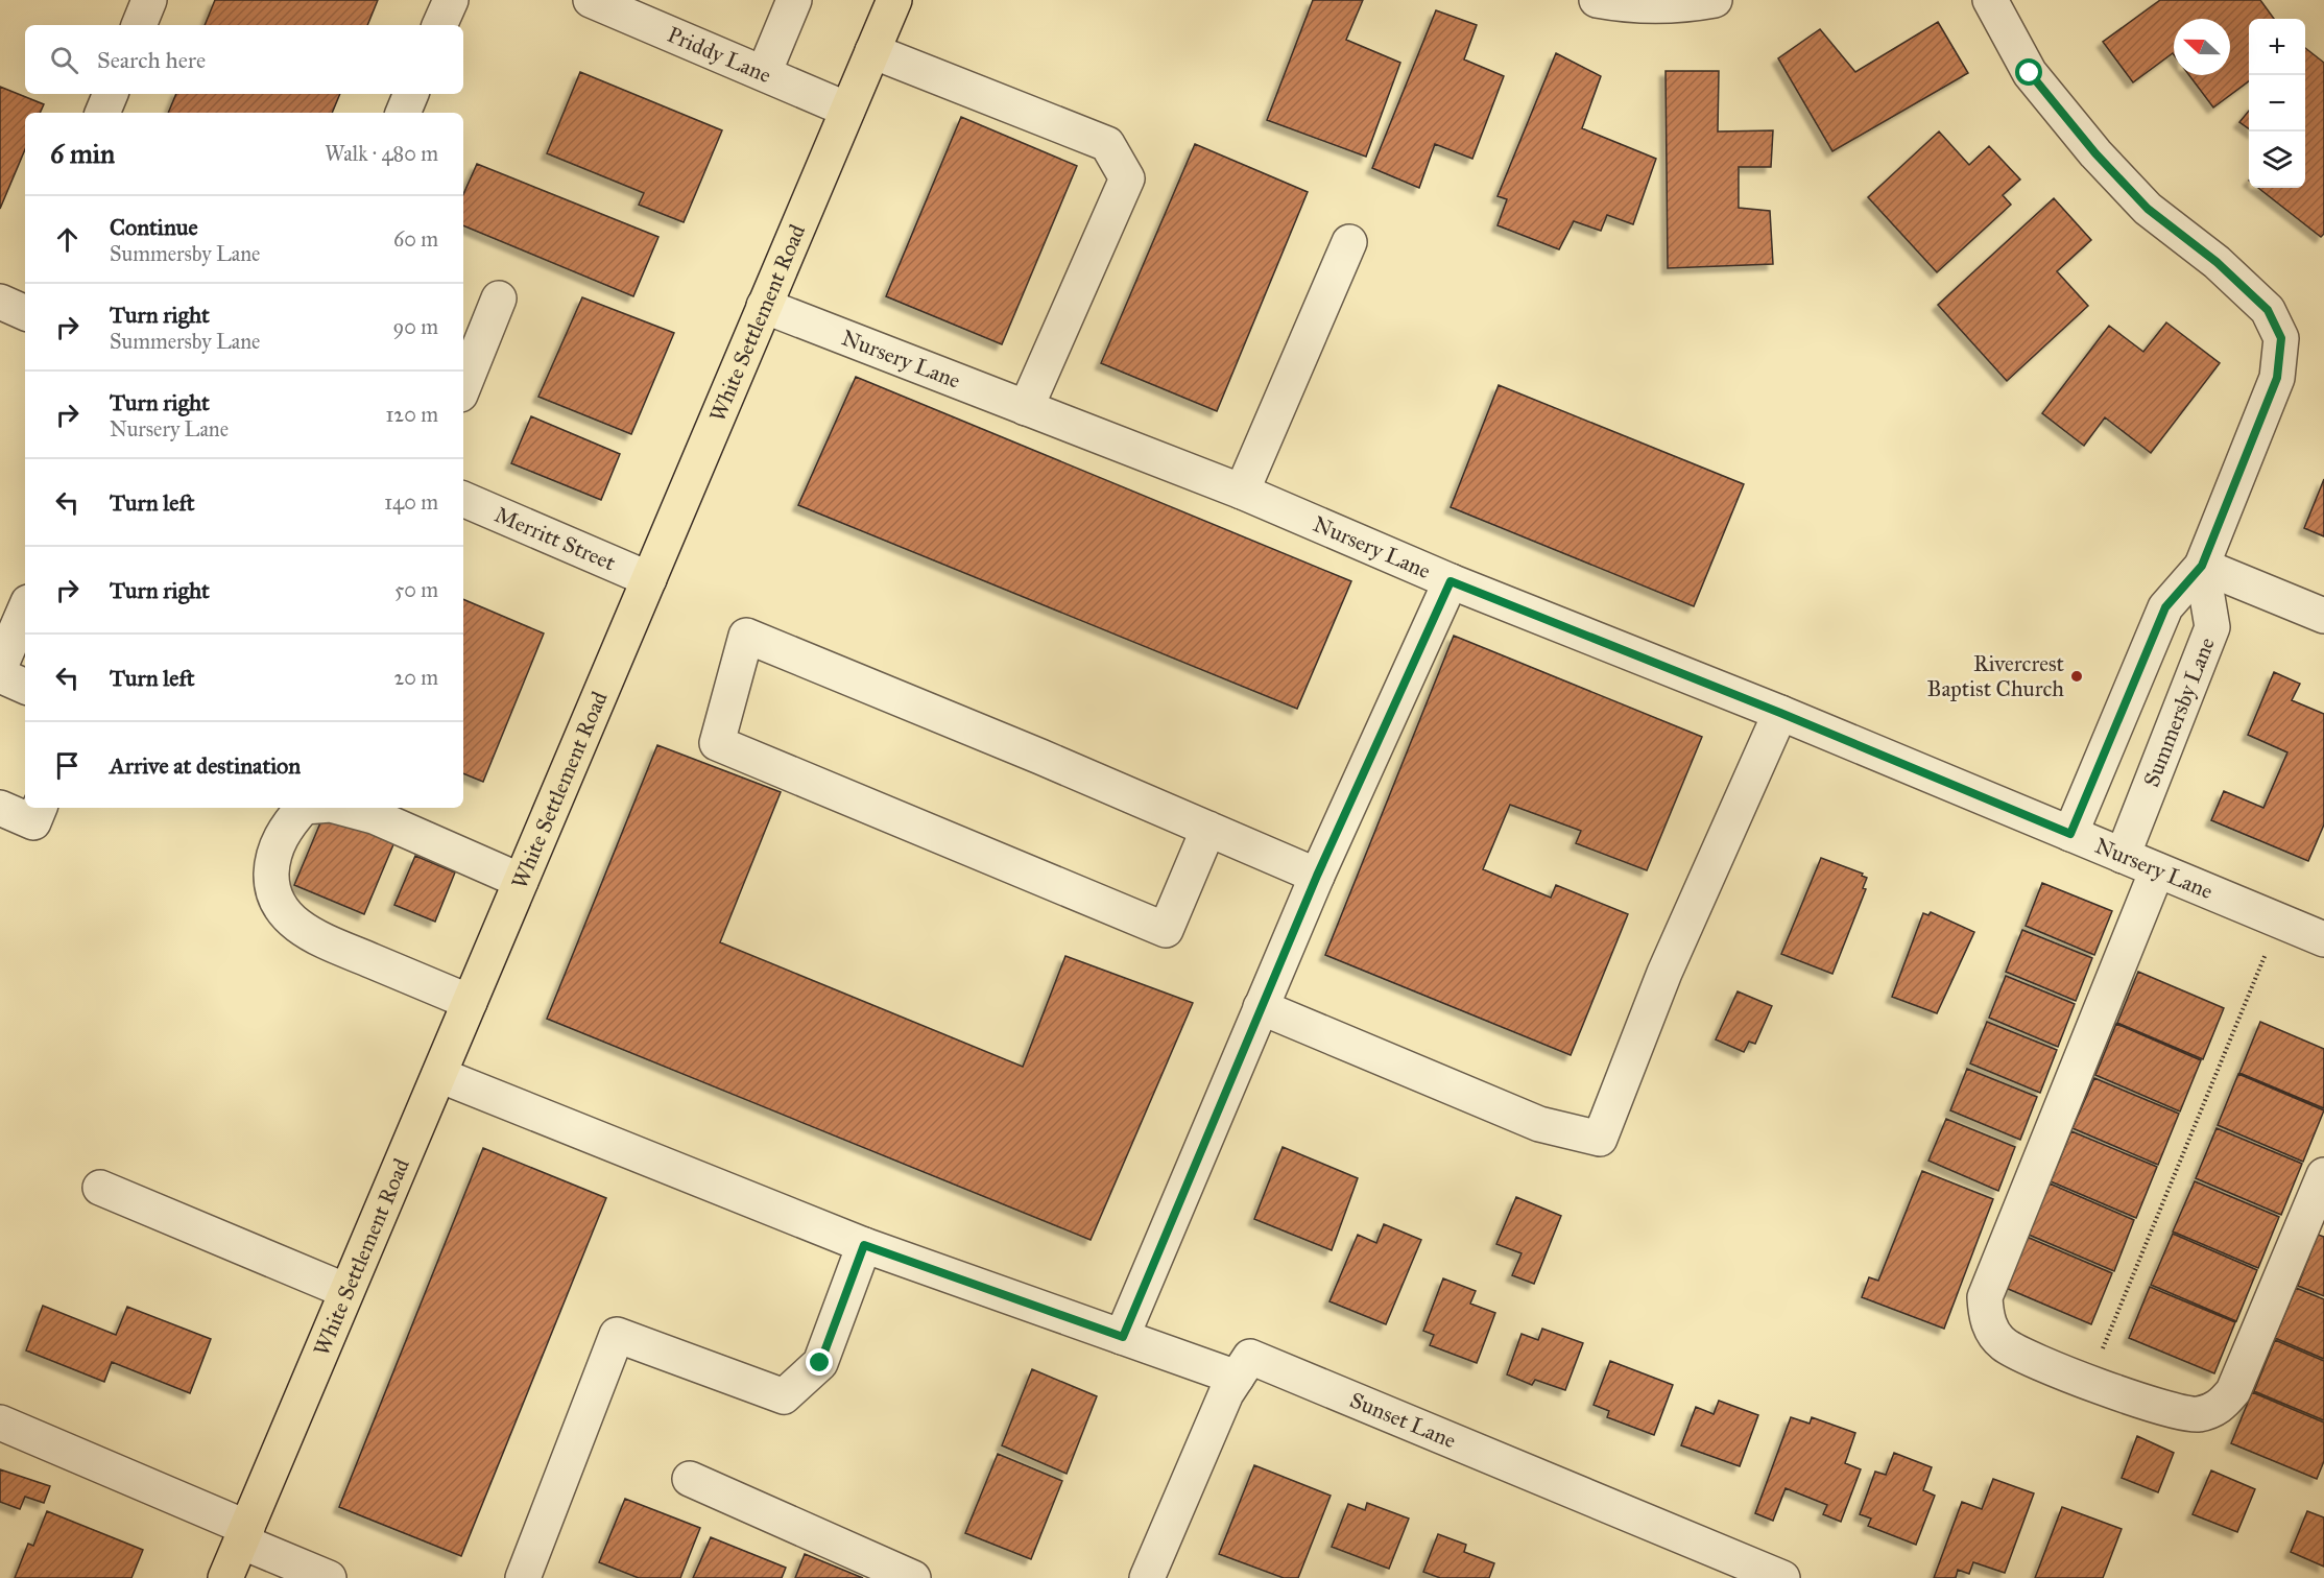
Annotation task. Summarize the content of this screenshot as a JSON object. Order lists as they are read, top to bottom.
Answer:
{
  "streets": {
    "main road": ["White Settlement Road"],
    "street": [
      "Priddy Lane",
      "Nursery Lane",
      "Merritt Street",
      "Summersby Lane",
      "Sunset Lane"
    ]
  },
  "crossings": [
    ["Priddy Lane", "White Settlement Road"],
    ["White Settlement Road", "Nursery Lane"],
    ["White Settlement Road", "Merritt Street"],
    ["Nursery Lane", "Summersby Lane"]
  ],
  "places": ["Rivercrest Baptist Church"],
  "north": "left",
  "page": {
    "map_buttons": ["+", "−"],
    "search": "Search here",
    "heading": ["6 min", "Walk · 480 m"],
    "list": [
      ["Continue", "Summersby Lane", "60 m"],
      ["Turn right", "Summersby Lane", "90 m"],
      ["Turn right", "Nursery Lane", "120 m"],
      ["Turn left", "140 m"],
      ["Turn right", "50 m"],
      ["Turn left", "20 m"],
      "Arrive at destination"
    ]
  }
}
